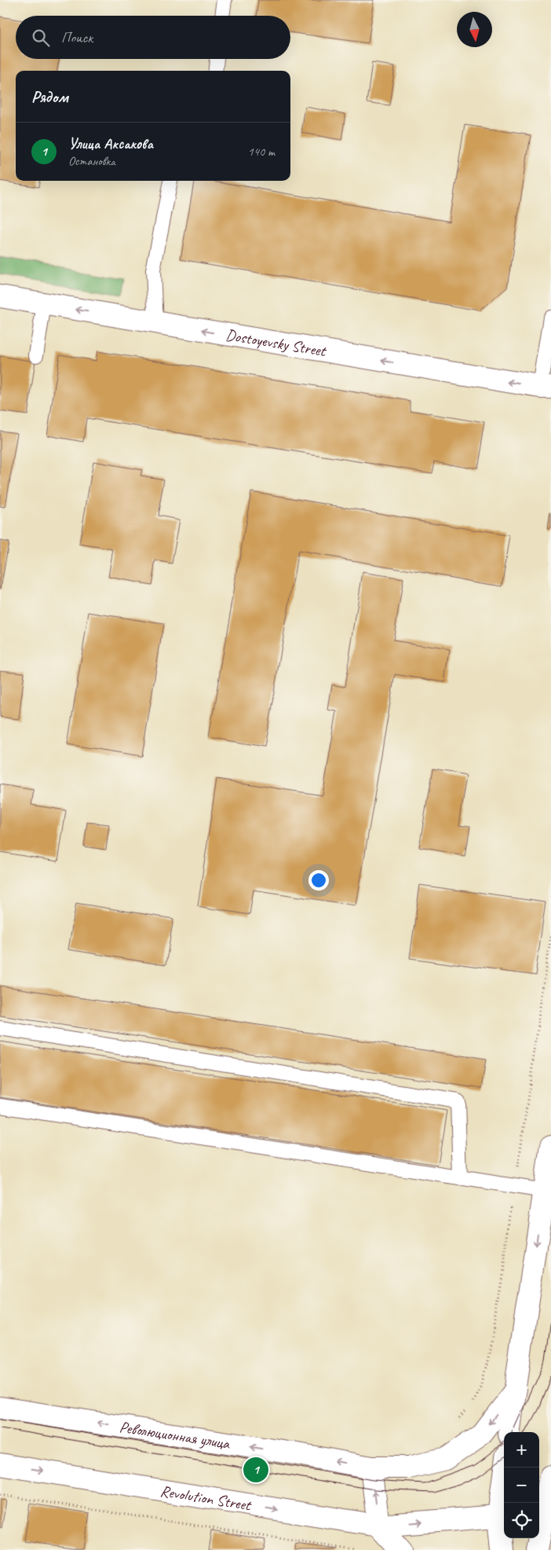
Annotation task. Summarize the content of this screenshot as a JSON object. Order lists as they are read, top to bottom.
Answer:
{
  "streets": {
    "street": ["Dostoyevsky Street", "Революционная улица", "Revolution Street"]
  },
  "one_way": ["Dostoyevsky Street", "Революционная улица", "Revolution Street"],
  "north": "bottom",
  "page": {
    "search": "Поиск",
    "heading": "Рядом",
    "list": [
      {
        "mark": "1",
        "name": "Улица Аксакова",
        "note": "Остановка",
        "value": "140 m"
      }
    ],
    "map_buttons": ["+", "−"],
    "pins": "1"
  }
}
